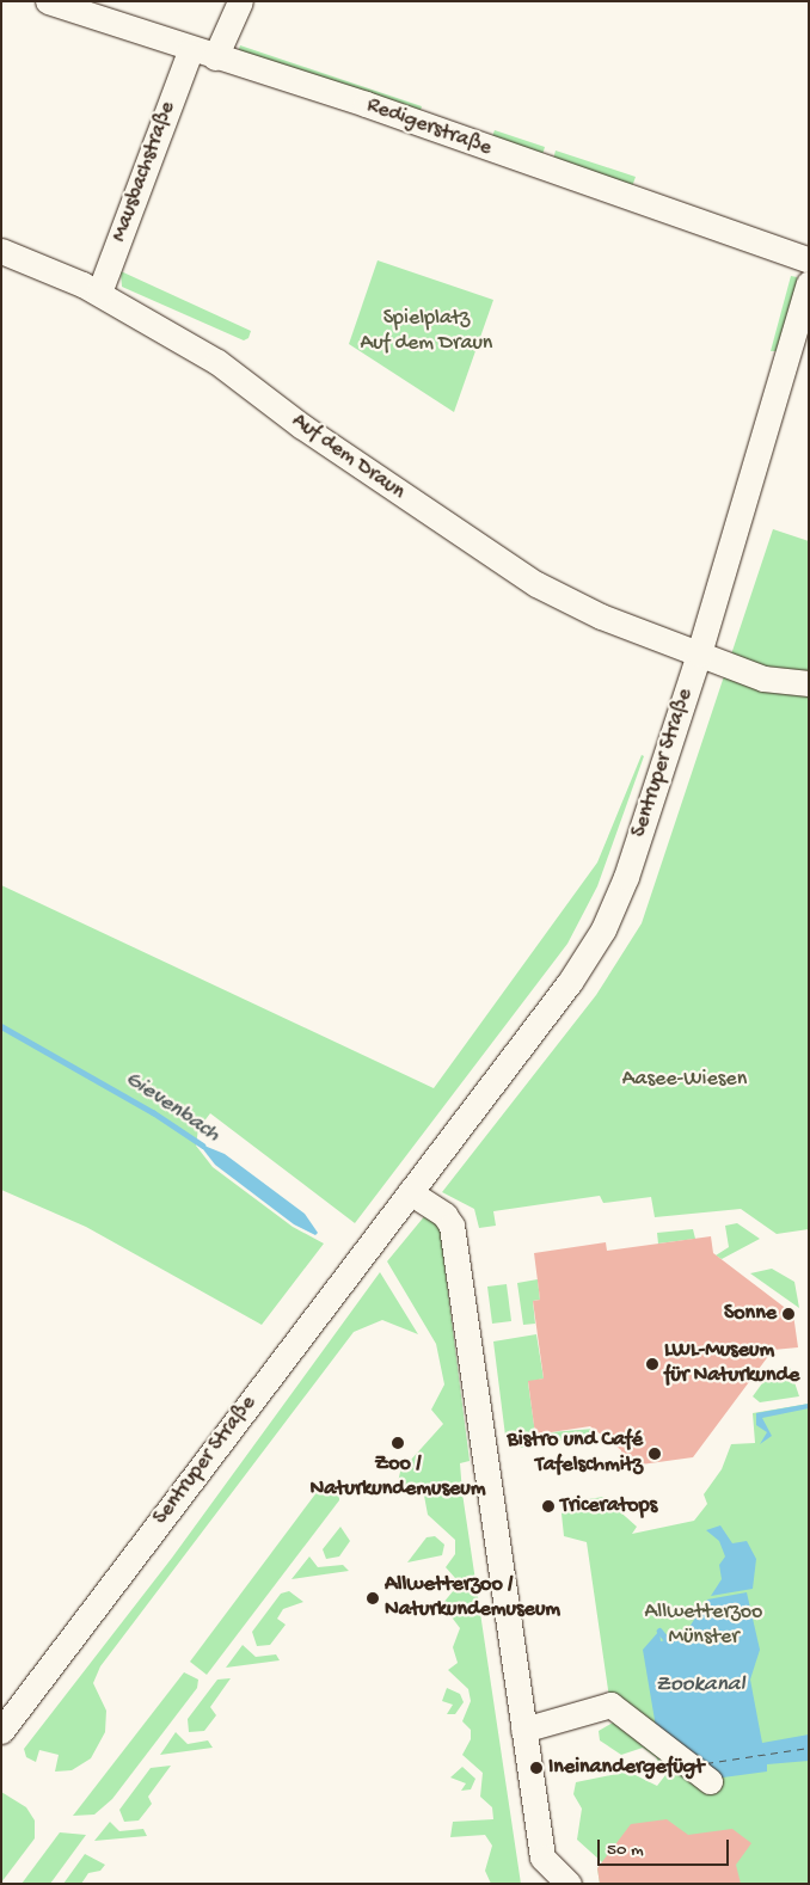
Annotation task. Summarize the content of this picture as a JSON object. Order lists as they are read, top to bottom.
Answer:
{
  "streets": {
    "street": [
      "Redigerstraße",
      "Mausbachstraße",
      "Auf dem Draun",
      "Sentruper Straße"
    ]
  },
  "crossings": [
    ["Redigerstraße", "Mausbachstraße"],
    ["Mausbachstraße", "Auf dem Draun"],
    ["Auf dem Draun", "Sentruper Straße"]
  ],
  "water": ["Gievenbach", "Zookanal"],
  "parks": ["Spielplatz Auf dem Draun", "Aasee-Wiesen", "Allwetterzoo Münster"],
  "places": [
    "Sonne",
    "LWL-Museum für Naturkunde",
    "Zoo / Naturkundemuseum",
    "Bistro und Café Tafelschmitz",
    "Triceratops",
    "Allwetterzoo / Naturkundemuseum",
    "Ineinandergefügt"
  ],
  "scale_bar": "50 m"
}
